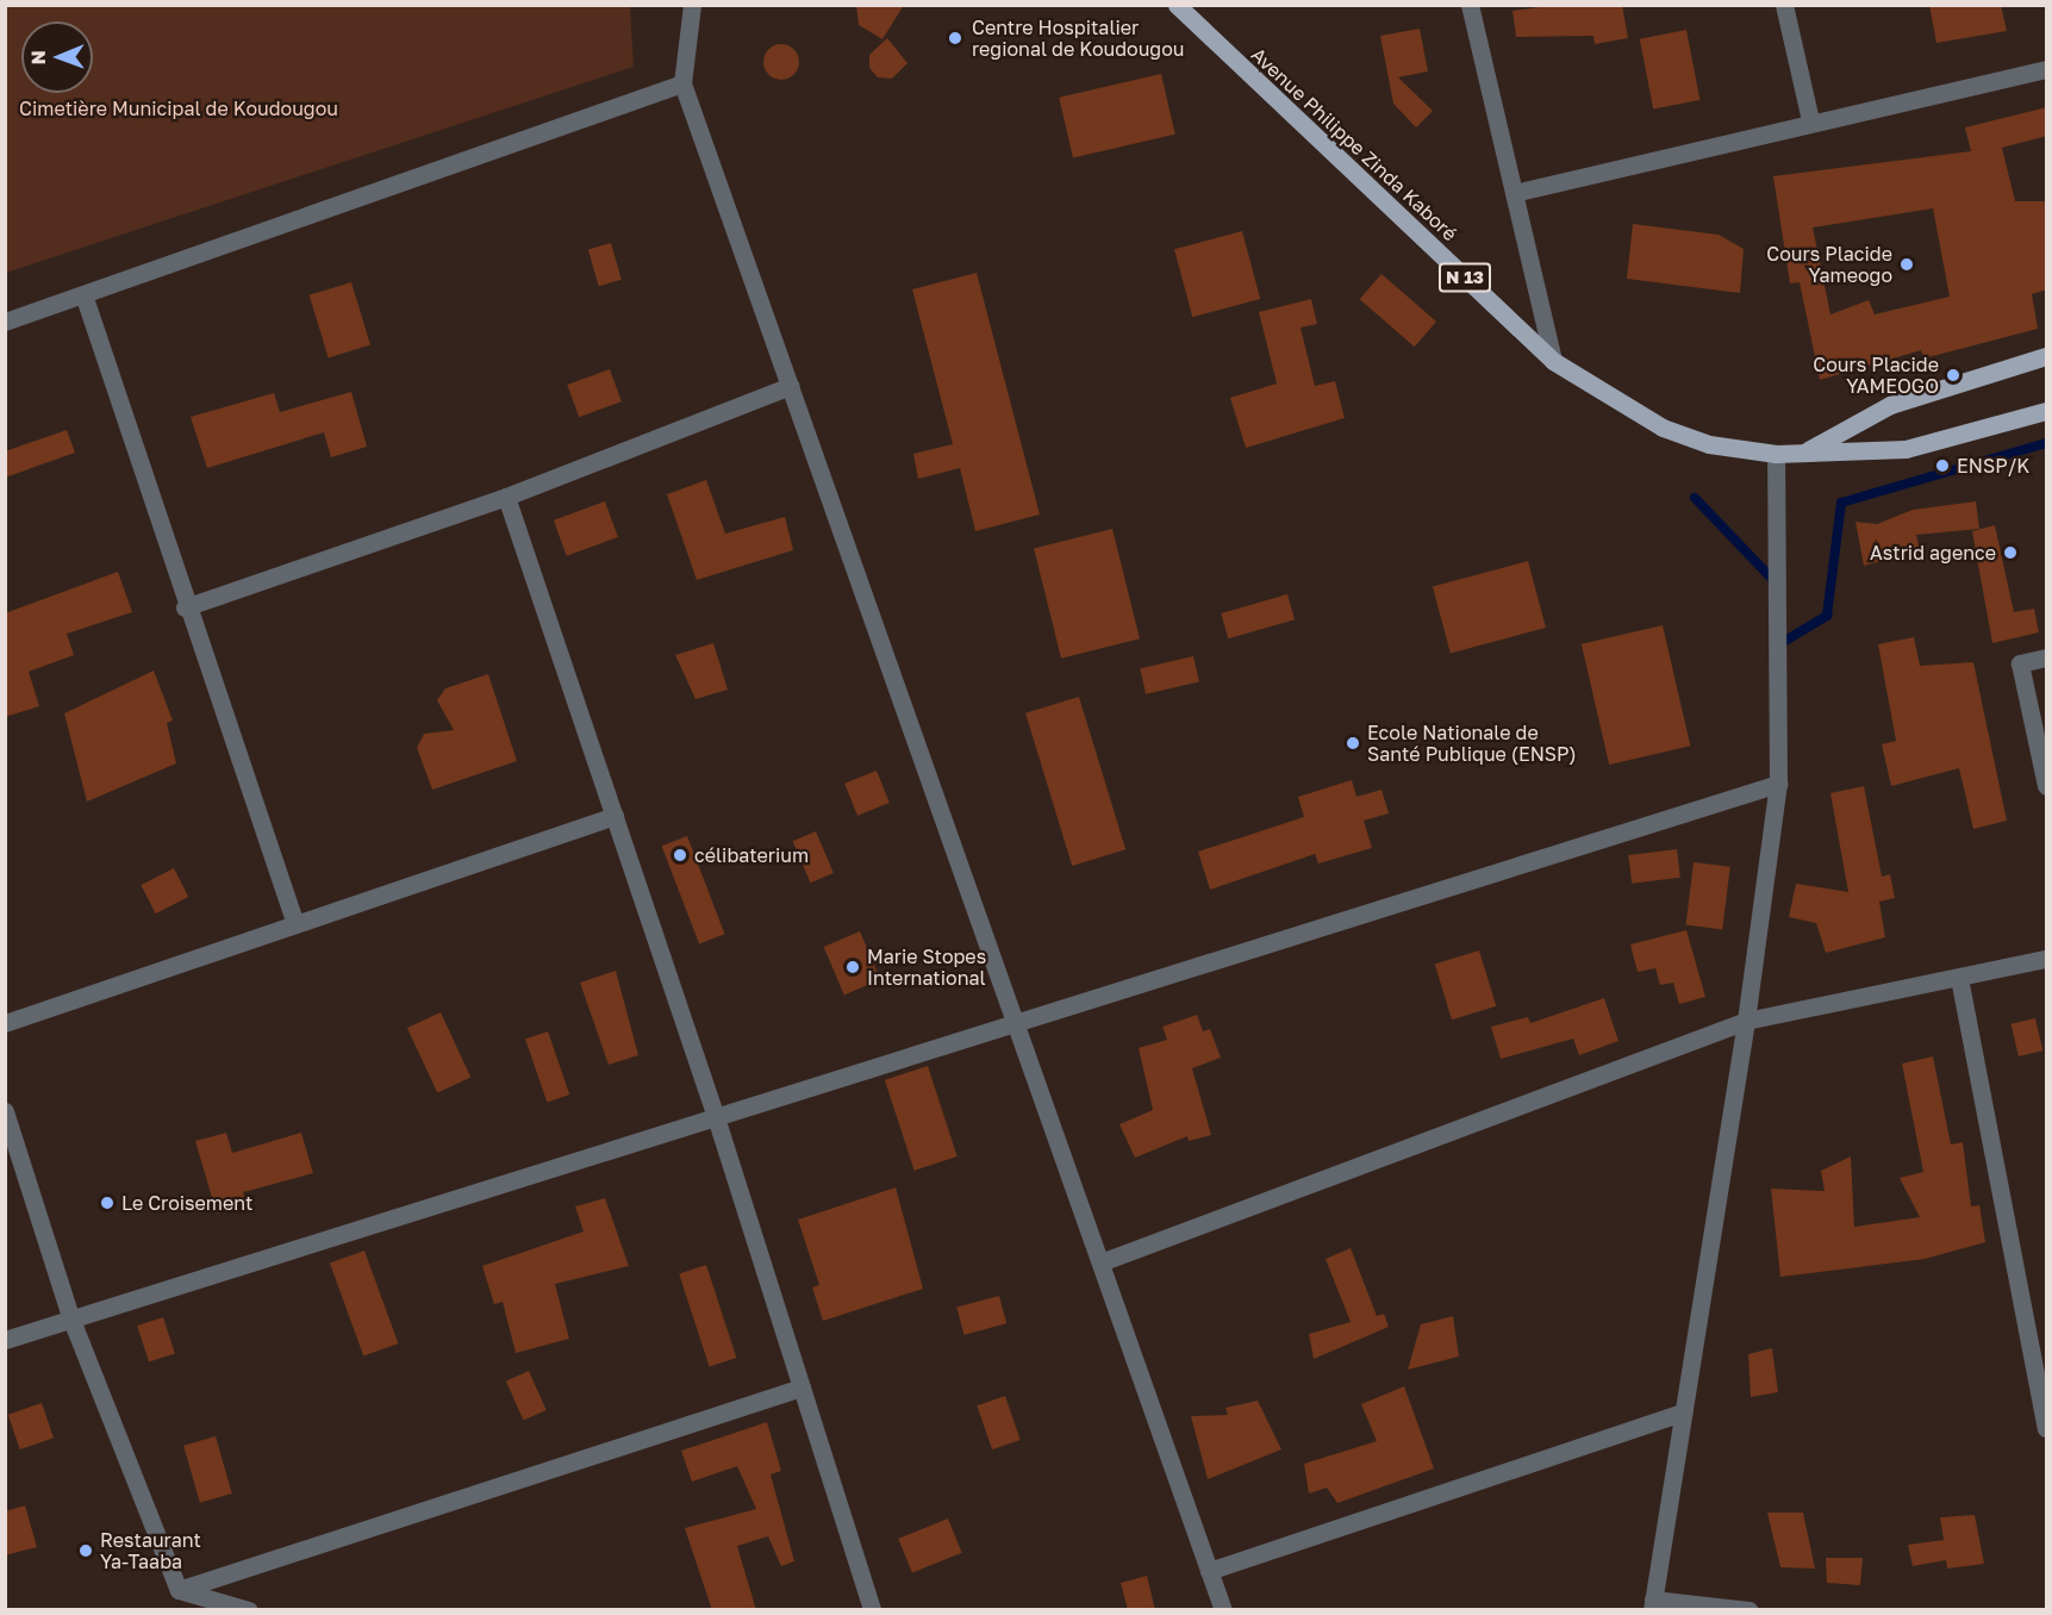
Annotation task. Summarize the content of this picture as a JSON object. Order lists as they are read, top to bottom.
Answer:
{
  "streets": {
    "main road": ["Avenue Philippe Zinda Kaboré", "N 13"]
  },
  "parks": ["Cimetière Municipal de Koudougou"],
  "places": [
    "Centre Hospitalier regional de Koudougou",
    "Cours Placide Yameogo",
    "Cours Placide YAMEOGO",
    "ENSP/K",
    "Astrid agence",
    "Ecole Nationale de Santé Publique (ENSP)",
    "célibaterium",
    "Marie Stopes International",
    "Le Croisement",
    "Restaurant Ya-Taaba"
  ],
  "north": "left"
}
